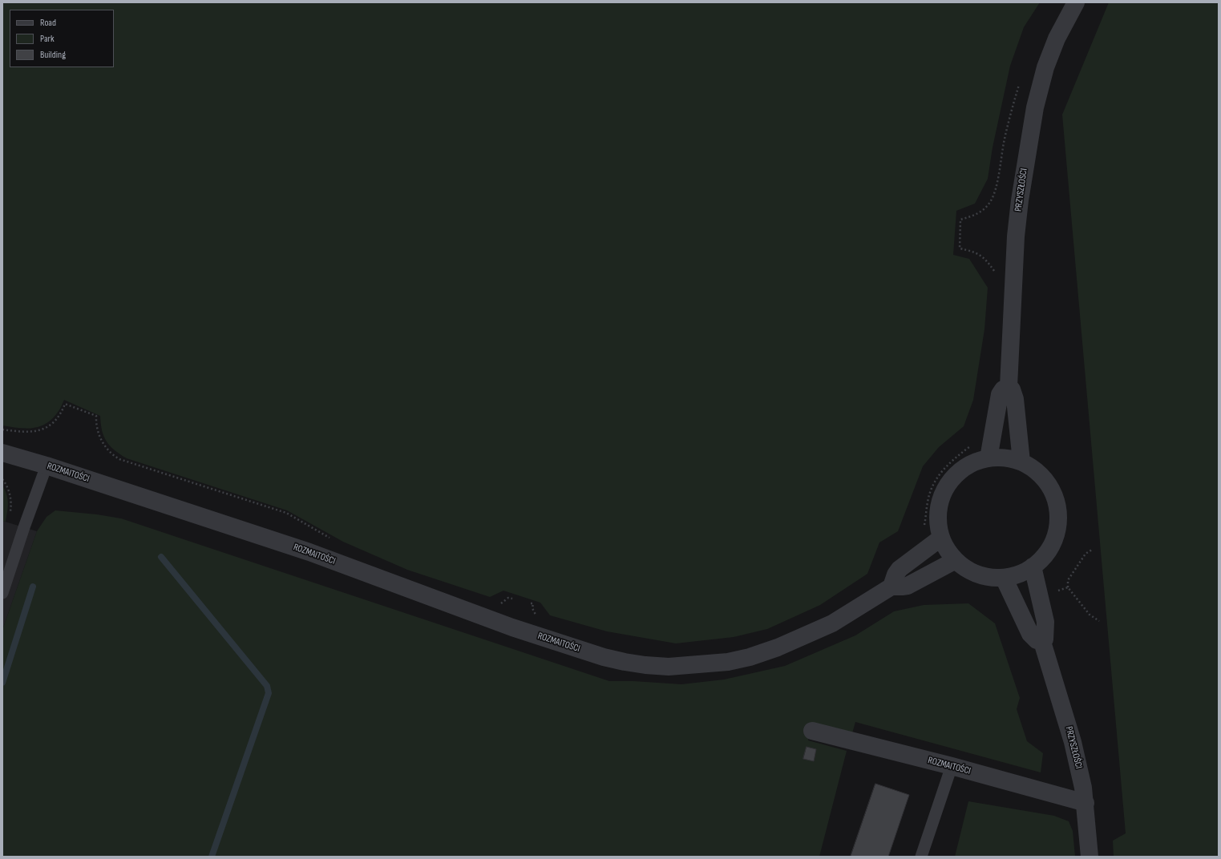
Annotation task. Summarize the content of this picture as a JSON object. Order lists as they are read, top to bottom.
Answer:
{
  "streets": {
    "street": ["PRZYSZŁOŚCI", "ROZMAITOŚCI"]
  },
  "crossings": [
    ["PRZYSZŁOŚCI", "ROZMAITOŚCI"]
  ],
  "legend": ["Road", "Park", "Building"]
}
